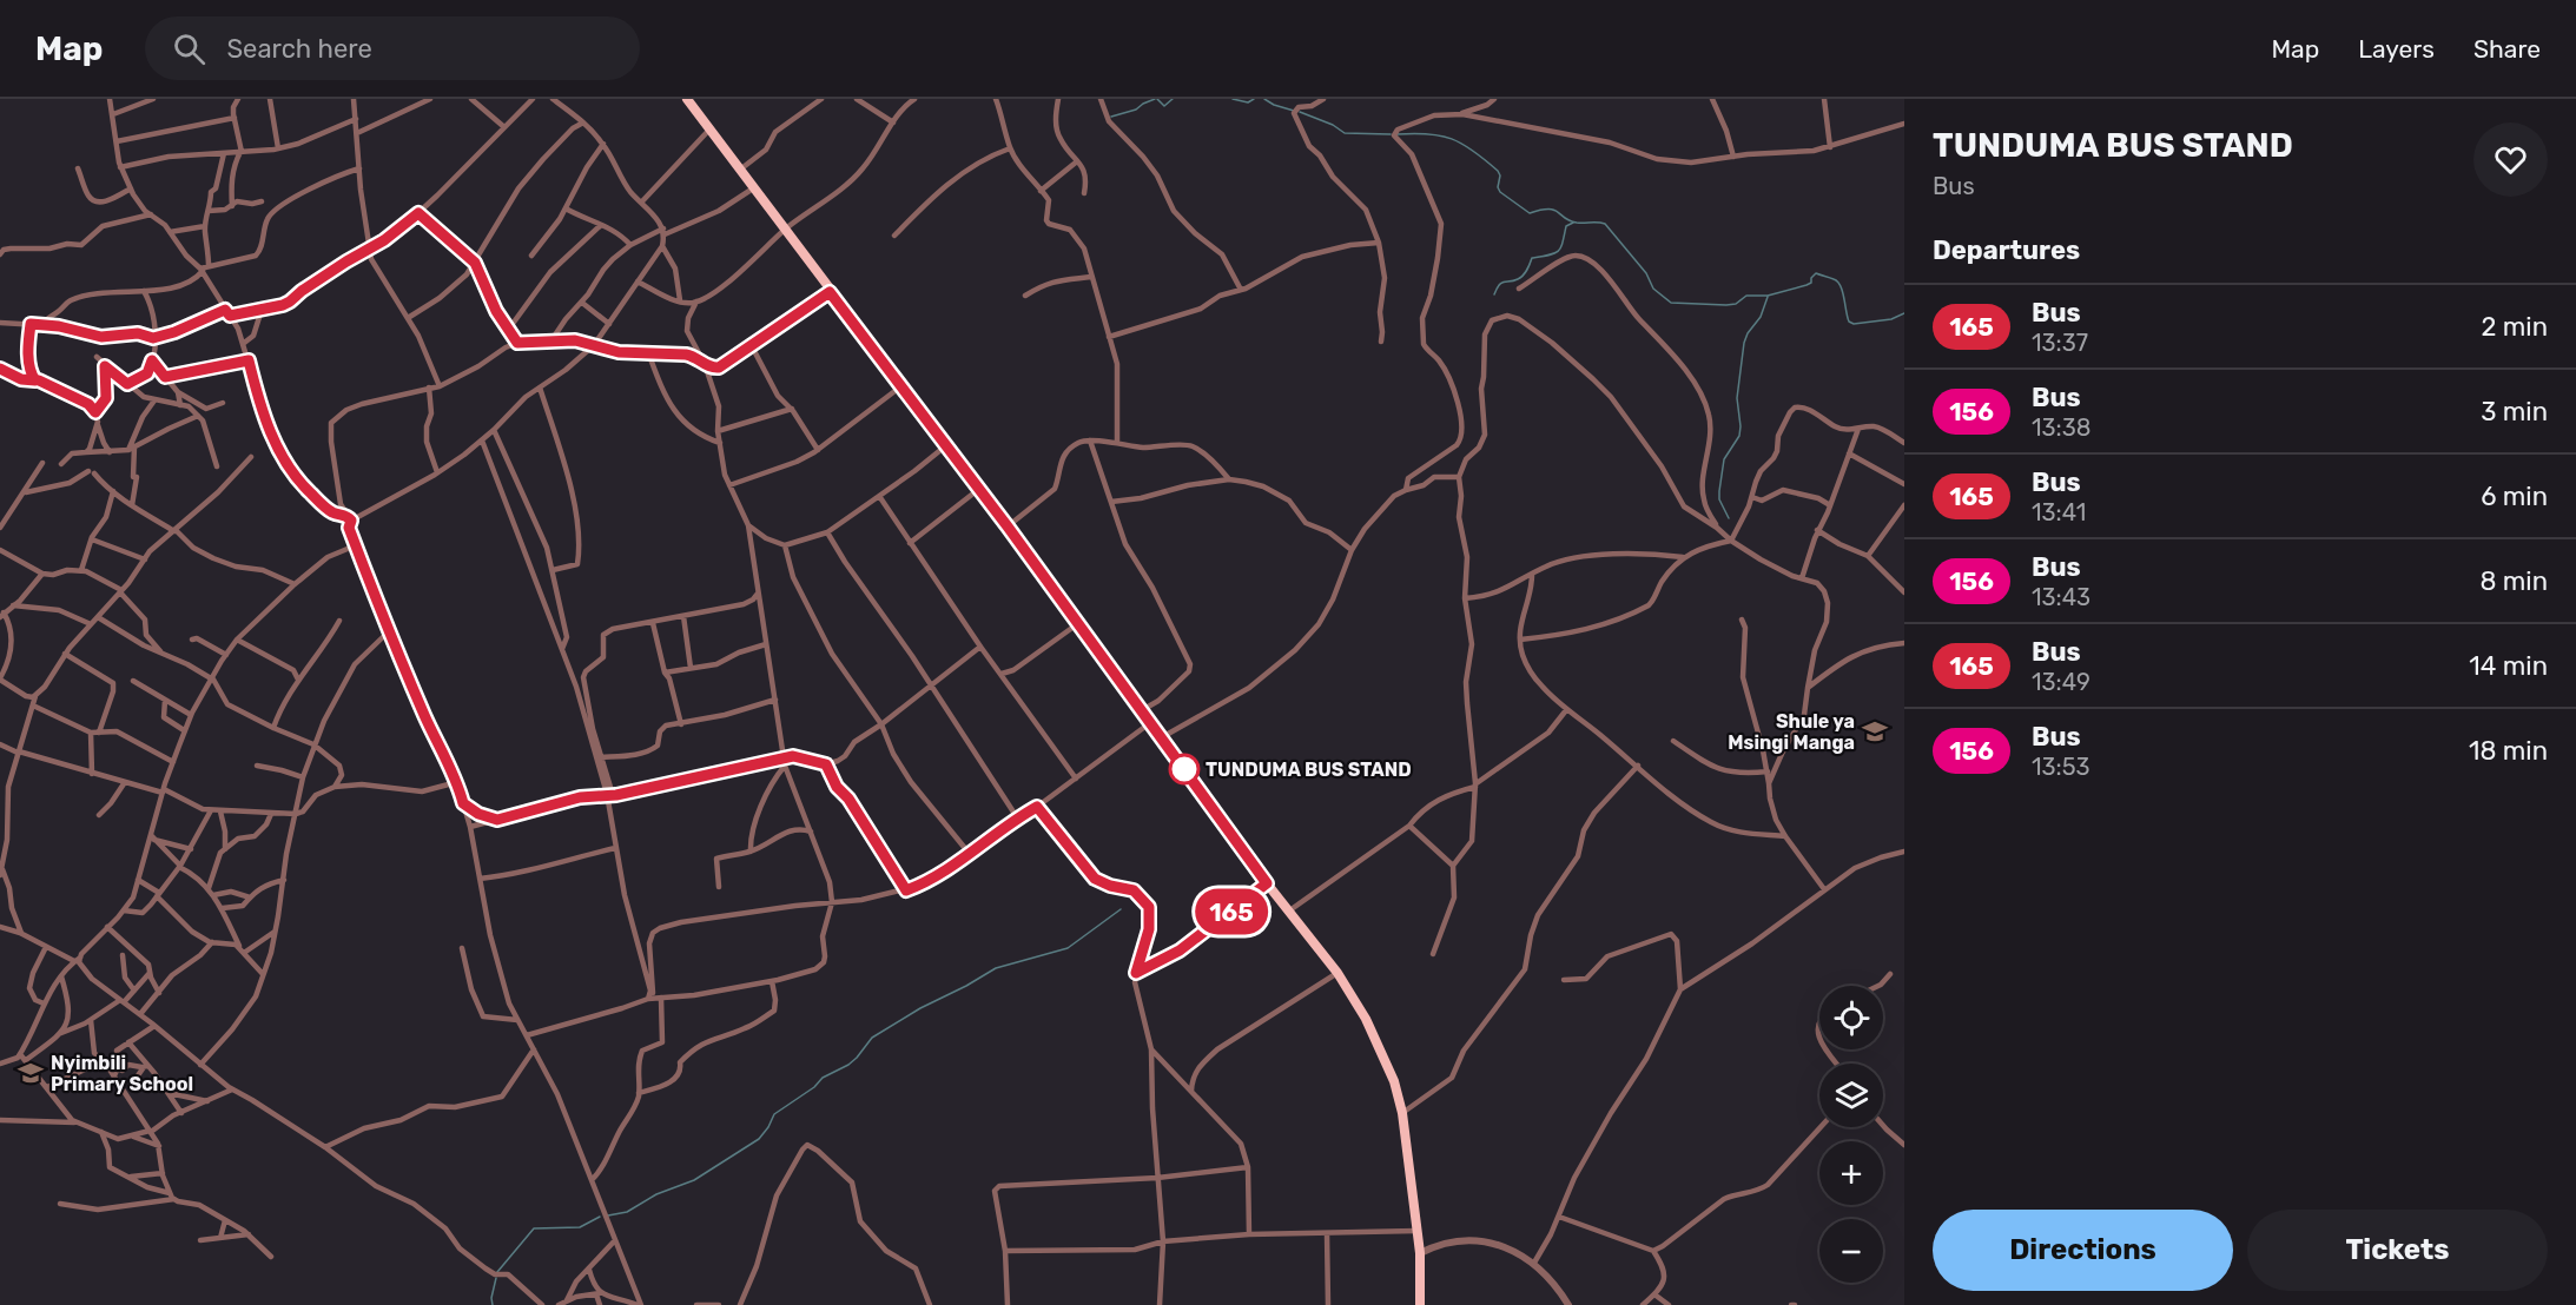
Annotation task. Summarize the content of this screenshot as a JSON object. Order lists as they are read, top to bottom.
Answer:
{
  "places": {
    "school or university": ["Shule ya Msingi Manga", "Nyimbili Primary School"],
    "other": ["TUNDUMA BUS STAND"]
  },
  "lines": ["bus line 165"],
  "page": {
    "header": "Map",
    "search": "Search here",
    "nav": ["Map", "Layers", "Share"],
    "on_map": "165",
    "heading": [
      ["TUNDUMA BUS STAND", "Bus"],
      "Departures"
    ],
    "list": [
      {
        "mark": "165",
        "name": "Bus",
        "note": "13:37",
        "value": "2 min"
      },
      {
        "mark": "156",
        "name": "Bus",
        "note": "13:38",
        "value": "3 min"
      },
      {
        "mark": "165",
        "name": "Bus",
        "note": "13:41",
        "value": "6 min"
      },
      {
        "mark": "156",
        "name": "Bus",
        "note": "13:43",
        "value": "8 min"
      },
      {
        "mark": "165",
        "name": "Bus",
        "note": "13:49",
        "value": "14 min"
      },
      {
        "mark": "156",
        "name": "Bus",
        "note": "13:53",
        "value": "18 min"
      }
    ],
    "map_buttons": ["+", "−"],
    "buttons": ["Directions", "Tickets"]
  }
}
